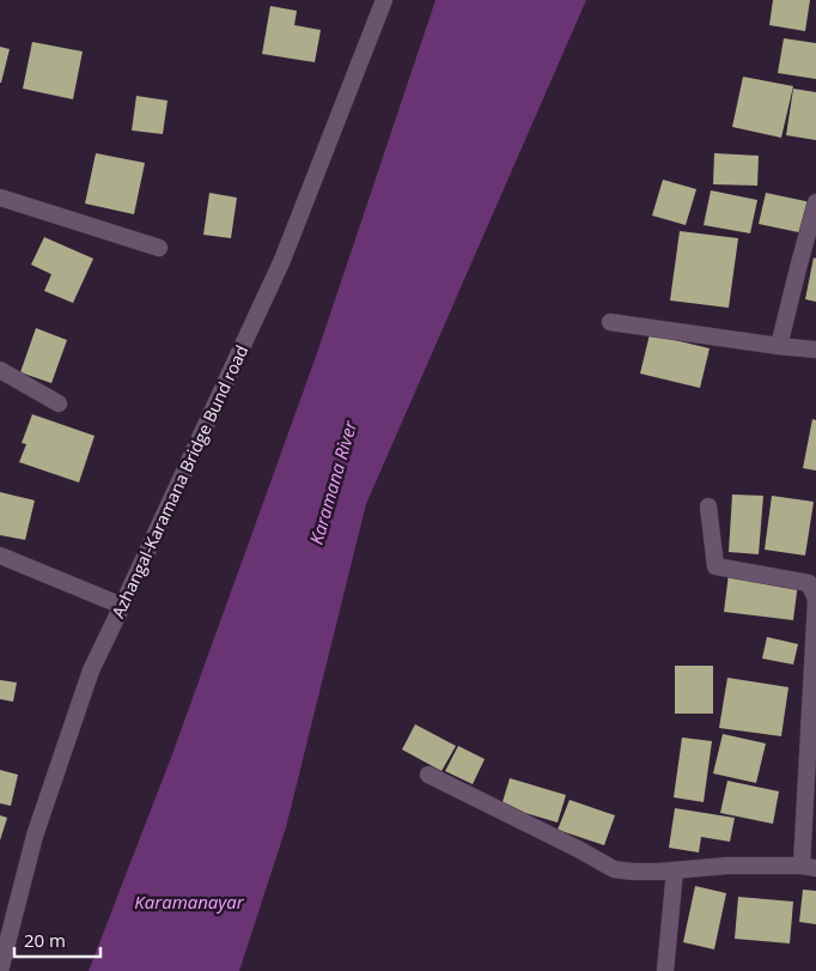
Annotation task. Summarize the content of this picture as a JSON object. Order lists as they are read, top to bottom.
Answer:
{
  "streets": {
    "street": ["Azhangal-Karamana Bridge Bund road"]
  },
  "water": ["Karamana River", "Karamanayar"],
  "scale_bar": "20 m"
}
